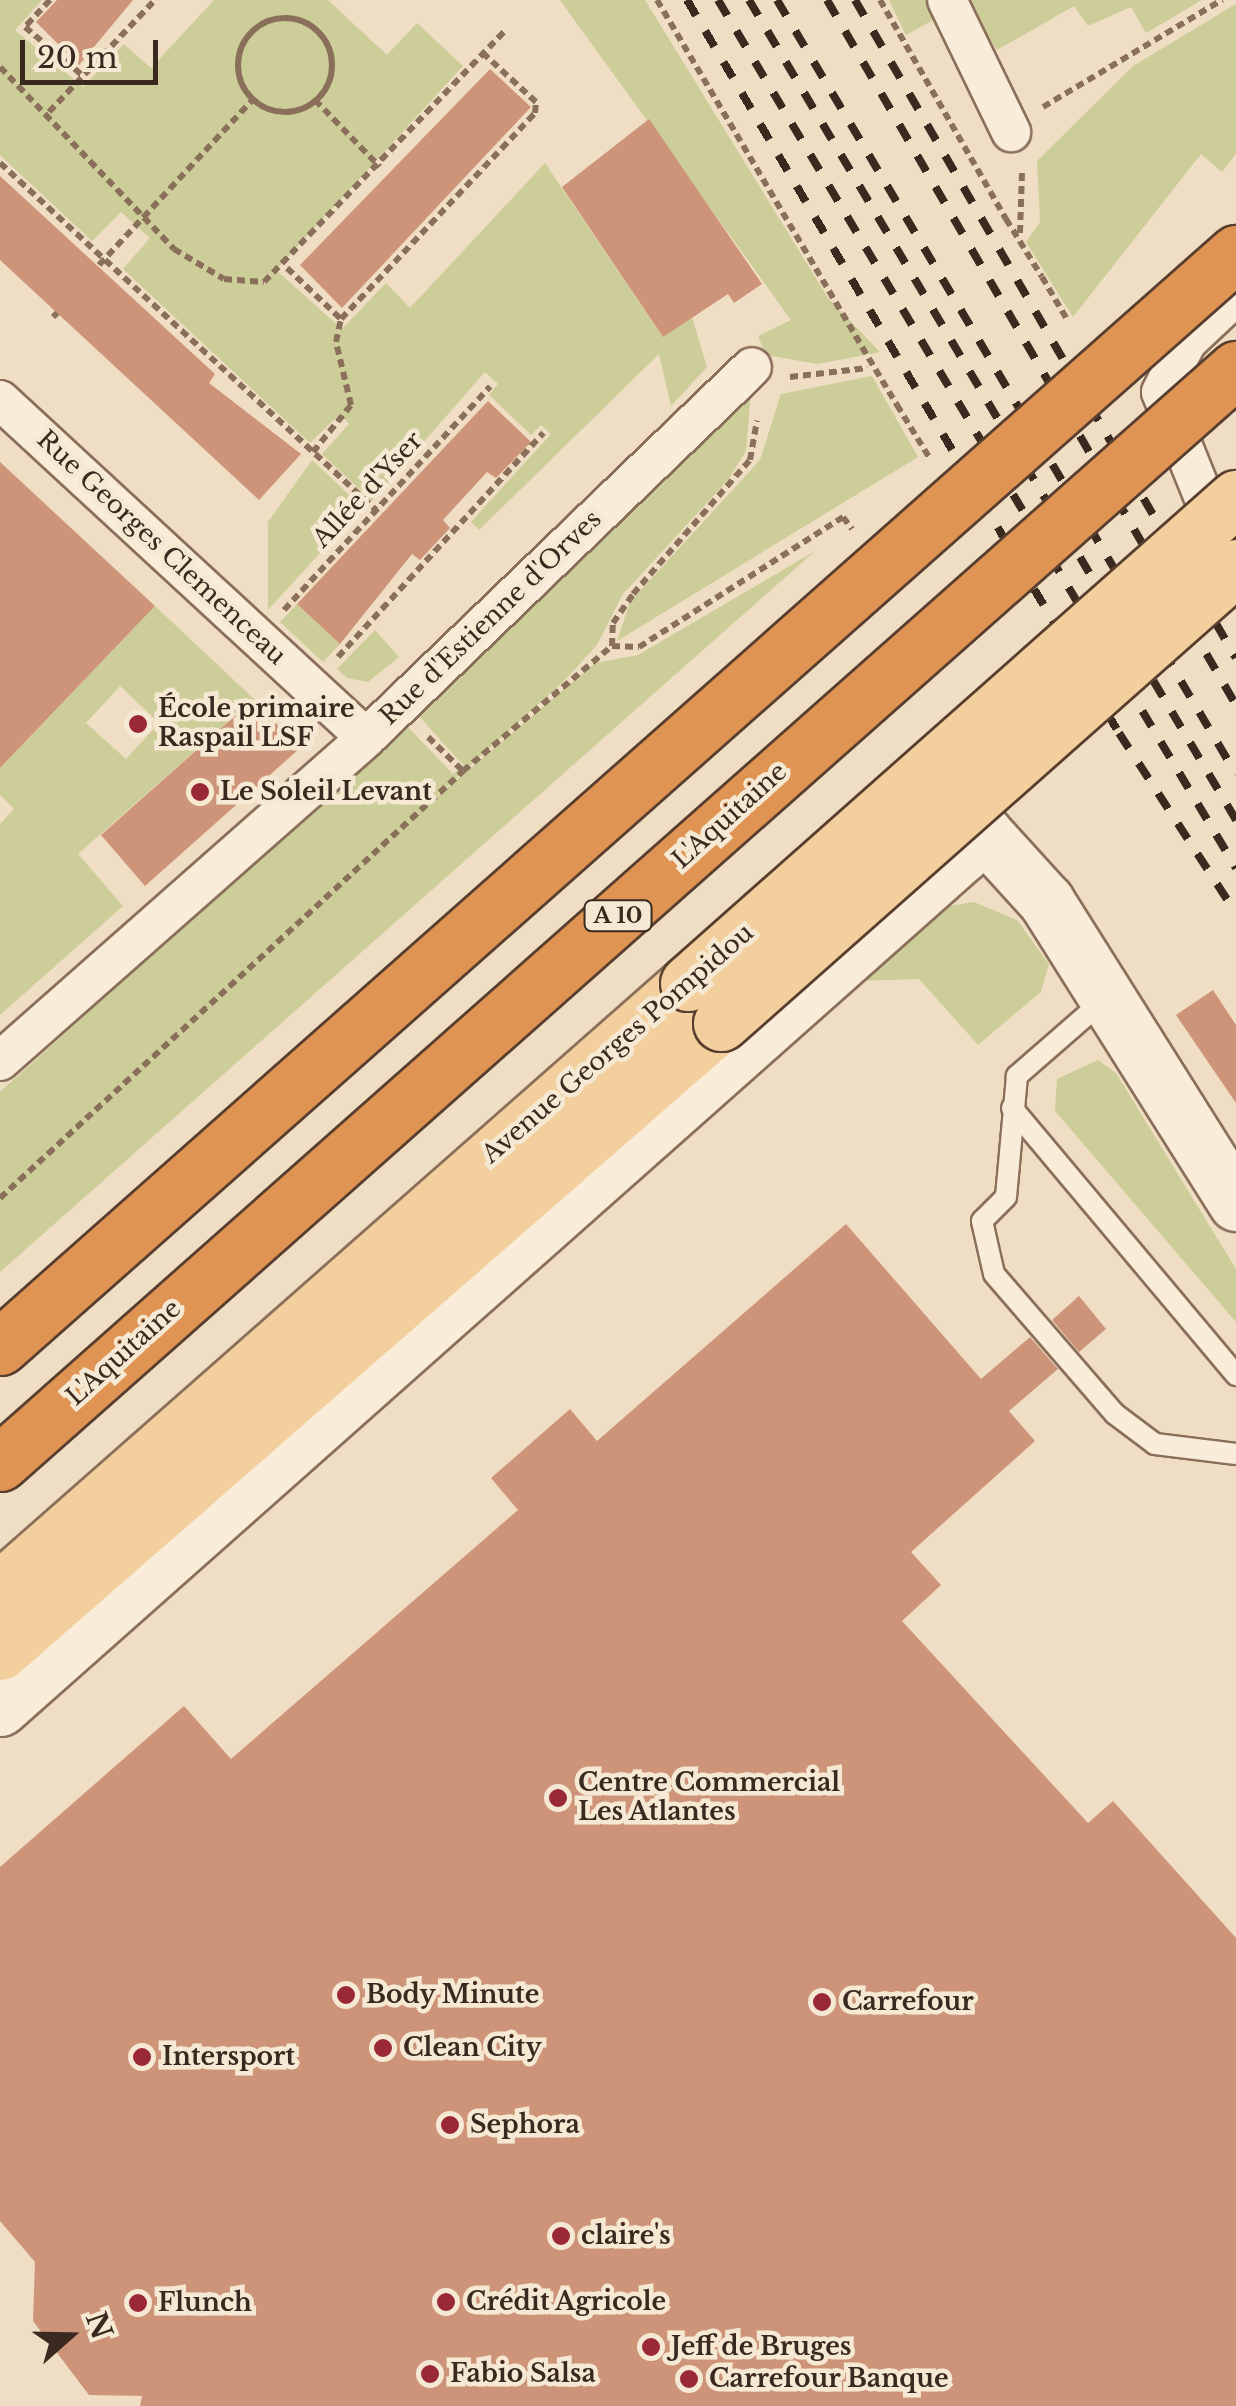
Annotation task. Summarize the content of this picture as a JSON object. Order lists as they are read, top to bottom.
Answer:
{
  "streets": {
    "highway": ["L'Aquitaine", "A 10"],
    "main road": ["Avenue Georges Pompidou"],
    "street": ["Rue Georges Clemenceau", "Rue d'Estienne d'Orves"],
    "path": ["Allée d'Yser"]
  },
  "crossings": [
    ["Rue Georges Clemenceau", "Rue d'Estienne d'Orves"]
  ],
  "places": [
    "École primaire Raspail LSF",
    "Le Soleil Levant",
    "Centre Commercial Les Atlantes",
    "Body Minute",
    "Carrefour",
    "Clean City",
    "Intersport",
    "Sephora",
    "claire's",
    "Crédit Agricole",
    "Flunch",
    "Jeff de Bruges",
    "Fabio Salsa",
    "Carrefour Banque"
  ],
  "scale_bar": "20 m",
  "north": "right"
}
